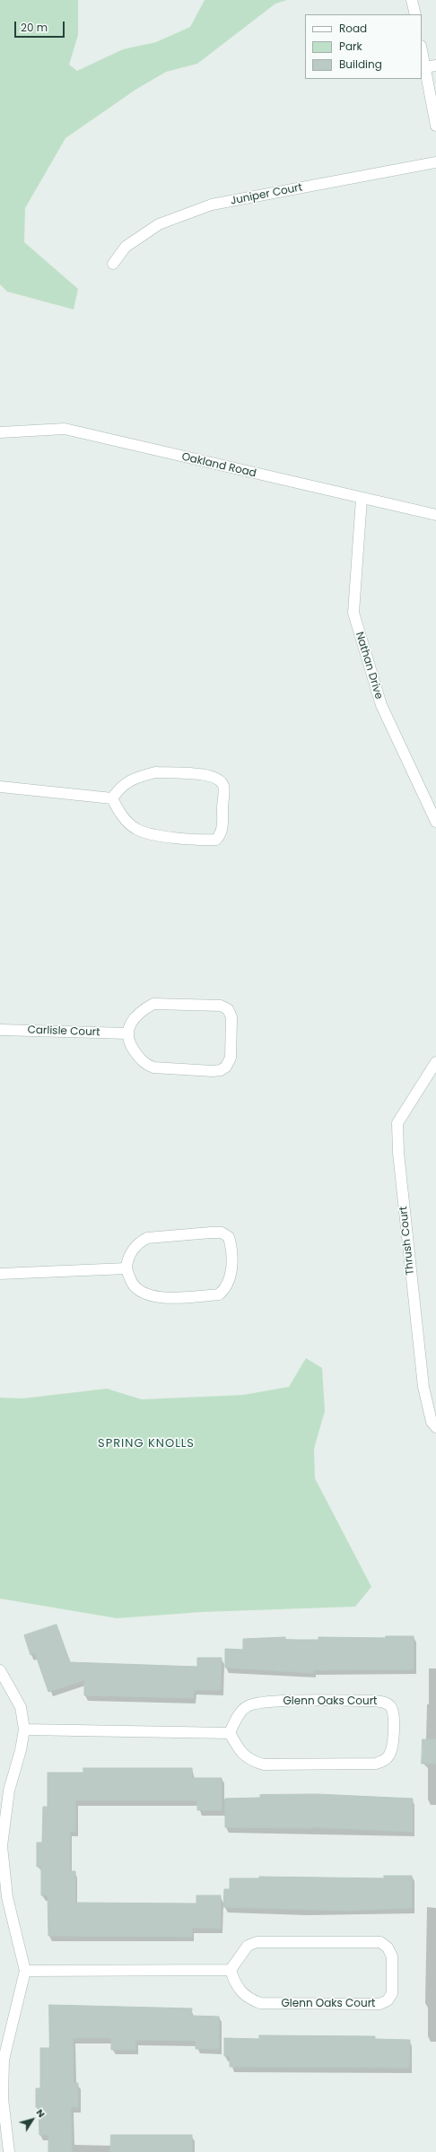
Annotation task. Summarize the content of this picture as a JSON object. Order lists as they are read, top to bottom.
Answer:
{
  "streets": {
    "street": [
      "Juniper Court",
      "Oakland Road",
      "Nathan Drive",
      "Carlisle Court",
      "Thrush Court",
      "Glenn Oaks Court"
    ]
  },
  "crossings": [
    ["Oakland Road", "Nathan Drive"]
  ],
  "districts": ["SPRING KNOLLS"],
  "legend": ["Road", "Park", "Building"],
  "scale_bar": "20 m",
  "north": "top right"
}
